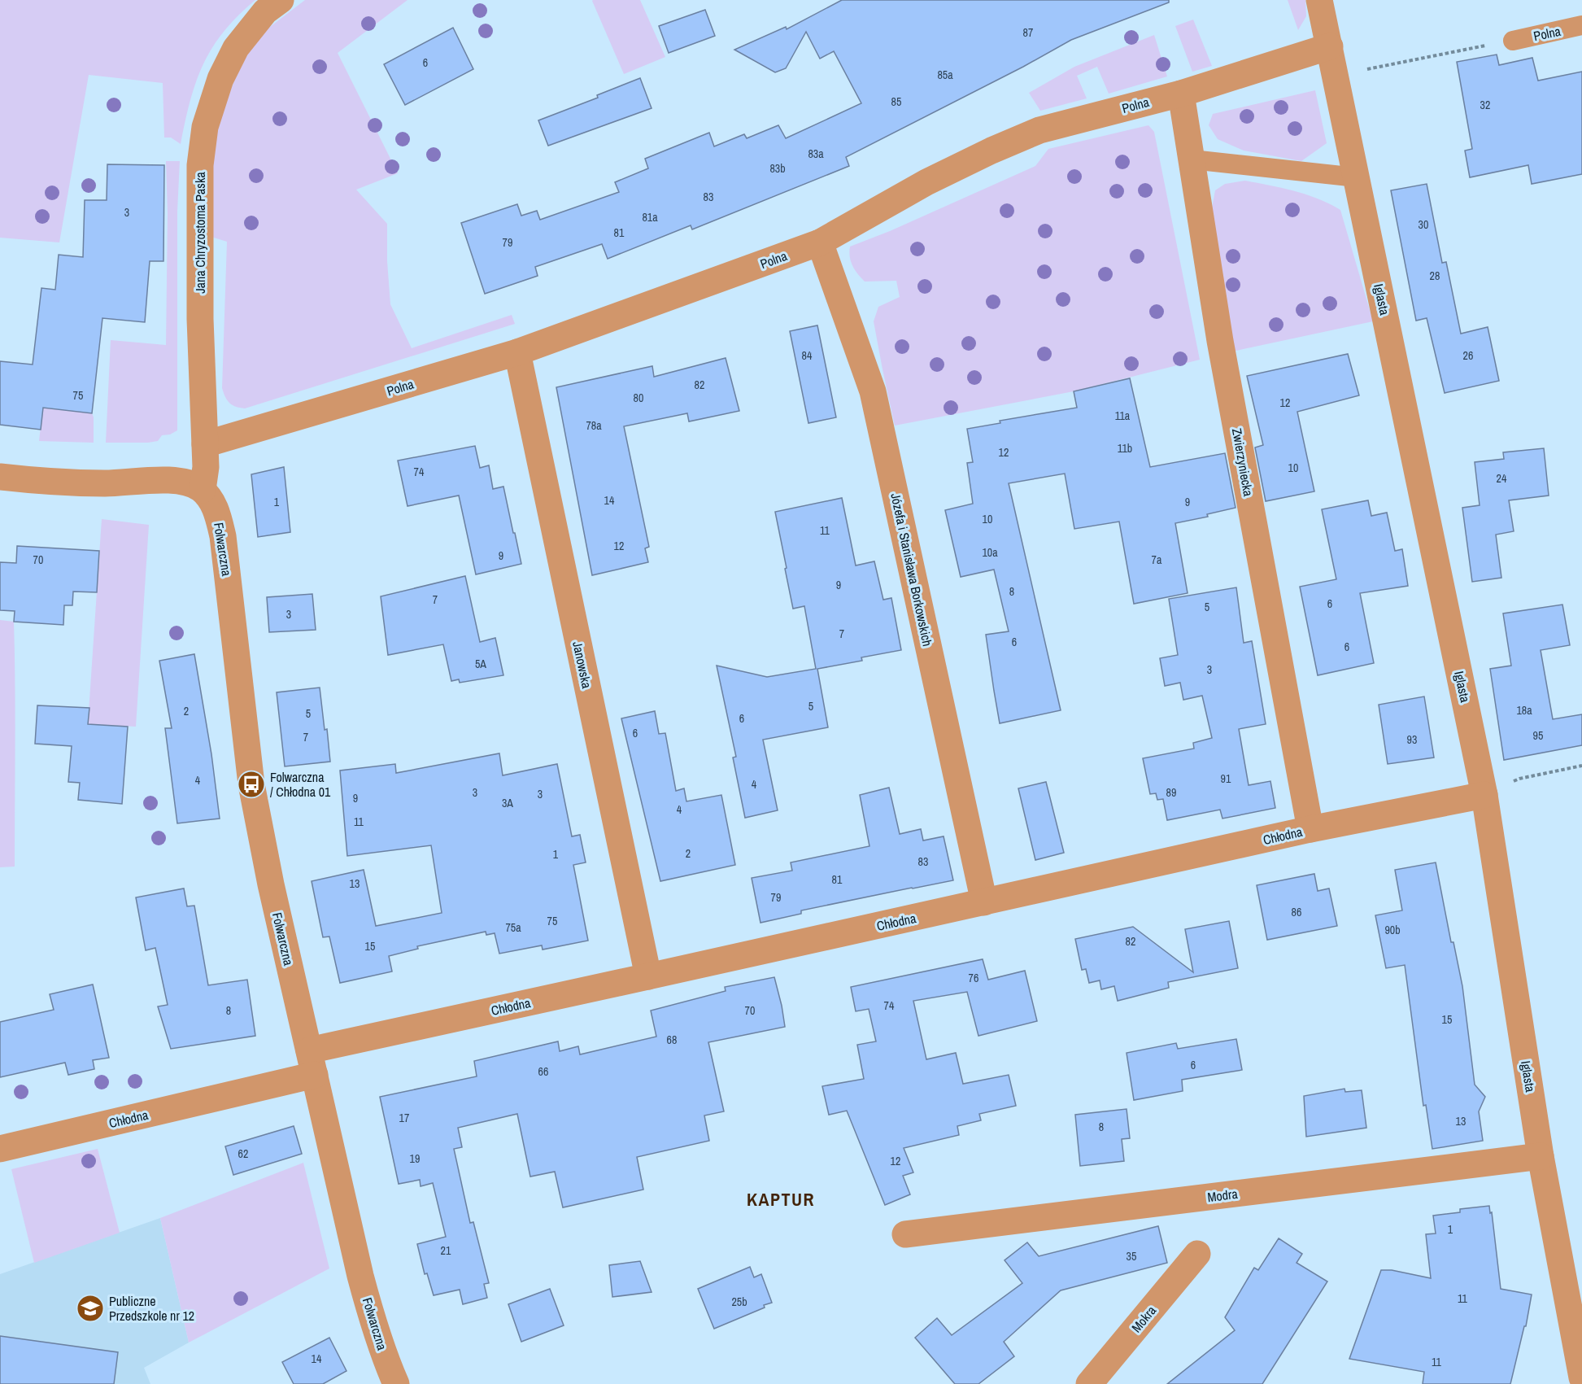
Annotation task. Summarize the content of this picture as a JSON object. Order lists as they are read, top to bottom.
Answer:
{
  "streets": {
    "street": [
      "Polna",
      "Jana Chryzostoma Paska",
      "Iglasta",
      "Zwierzyniecka",
      "Folwarczna",
      "Józefa i Stanisława Borkowskich",
      "Janowska",
      "Chłodna",
      "Modra",
      "Mokra"
    ]
  },
  "crossings": [
    ["Polna", "Jana Chryzostoma Paska"],
    ["Polna", "Iglasta"],
    ["Polna", "Zwierzyniecka"],
    ["Polna", "Józefa i Stanisława Borkowskich"],
    ["Polna", "Janowska"],
    ["Jana Chryzostoma Paska", "Folwarczna"],
    ["Iglasta", "Chłodna"],
    ["Iglasta", "Modra"],
    ["Zwierzyniecka", "Chłodna"],
    ["Folwarczna", "Chłodna"],
    ["Józefa i Stanisława Borkowskich", "Chłodna"],
    ["Janowska", "Chłodna"]
  ],
  "districts": ["KAPTUR"],
  "places": {
    "bus stop": ["Folwarczna / Chłodna 01"],
    "school or university": ["Publiczne Przedszkole nr 12"]
  },
  "house_numbers": [
    "87",
    "6",
    "85a",
    "85",
    "32",
    "83a",
    "83b",
    "83",
    "3",
    "81a",
    "30",
    "81",
    "79",
    "28",
    "84",
    "26",
    "82",
    "75",
    "80",
    "12",
    "11a",
    "78a",
    "11b",
    "12",
    "10",
    "74",
    "24",
    "14",
    "1",
    "9",
    "10",
    "11",
    "12",
    "10a",
    "9",
    "70",
    "7a",
    "9",
    "8",
    "7",
    "6",
    "5",
    "3",
    "7",
    "6",
    "6",
    "5A",
    "3",
    "5",
    "18a",
    "2",
    "5",
    "6",
    "6",
    "95",
    "7",
    "93",
    "91",
    "4",
    "4",
    "3",
    "89",
    "3",
    "9",
    "3A",
    "4",
    "11",
    "2",
    "1",
    "83",
    "81",
    "13",
    "79",
    "86",
    "75",
    "75a",
    "90b",
    "82",
    "15",
    "76",
    "74",
    "8",
    "70",
    "15",
    "68",
    "6",
    "66",
    "17",
    "13",
    "8",
    "62",
    "19",
    "12",
    "1",
    "21",
    "35",
    "11",
    "25b",
    "14",
    "11"
  ]
}
